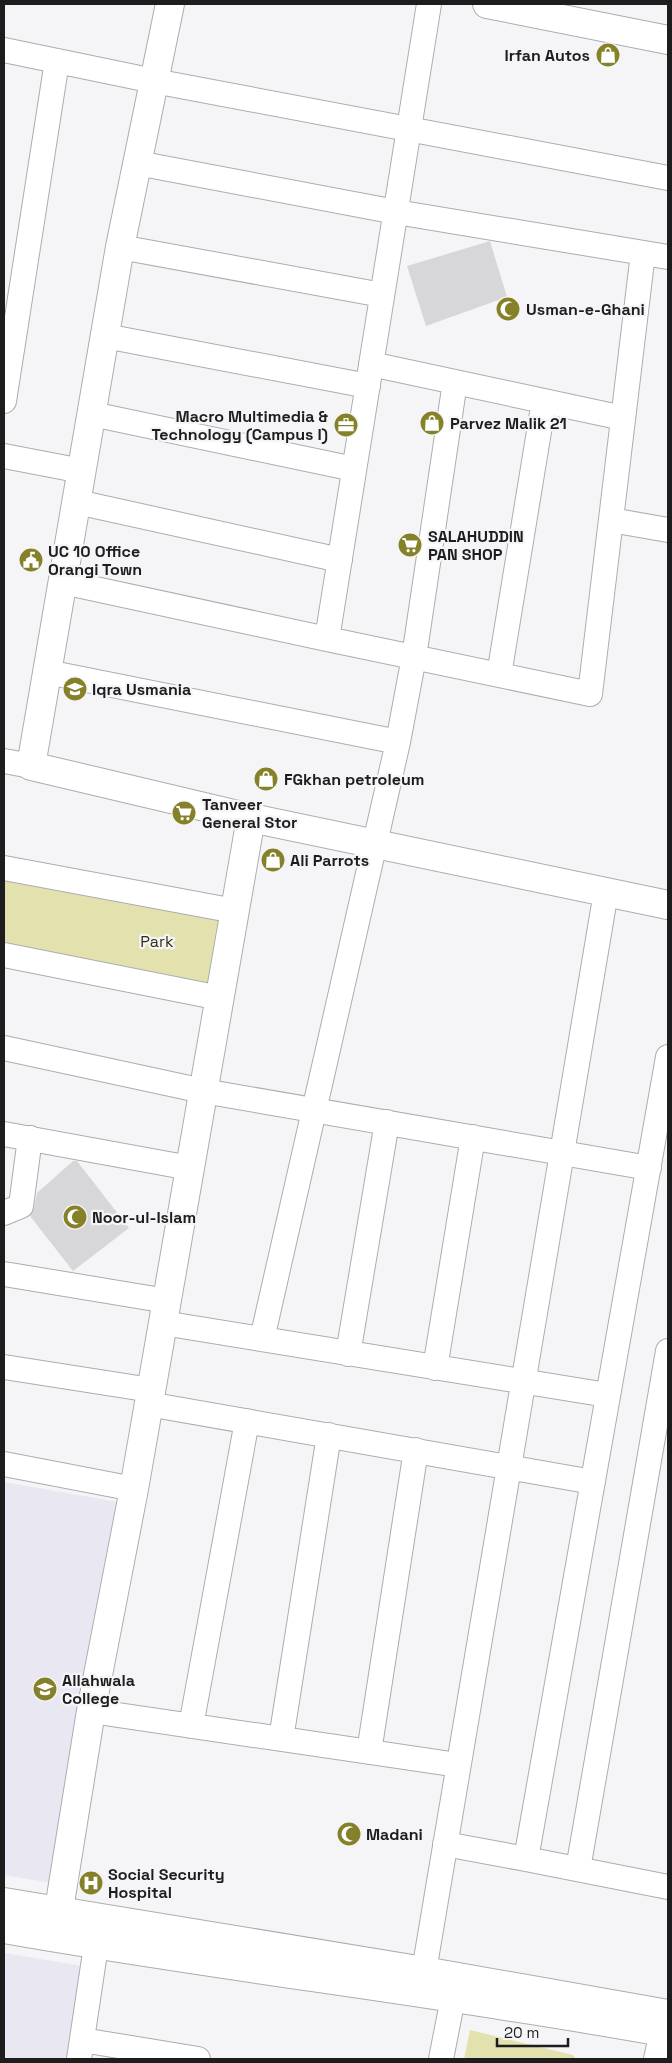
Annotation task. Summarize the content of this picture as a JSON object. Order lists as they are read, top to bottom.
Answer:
{
  "parks": ["Park"],
  "places": {
    "shop": [
      "Irfan Autos",
      "Parvez Malik 21",
      "FGkhan petroleum",
      "Ali Parrots"
    ],
    "mosque": ["Usman-e-Ghani", "Noor-ul-Islam", "Madani"],
    "office": ["Macro Multimedia & Technology (Campus I)"],
    "supermarket": ["SALAHUDDIN PAN SHOP", "Tanveer General Stor"],
    "public building": ["UC 10 Office Orangi Town"],
    "school or university": ["Iqra Usmania", "Allahwala College"],
    "hospital": ["Social Security Hospital"]
  },
  "scale_bar": "20 m"
}
